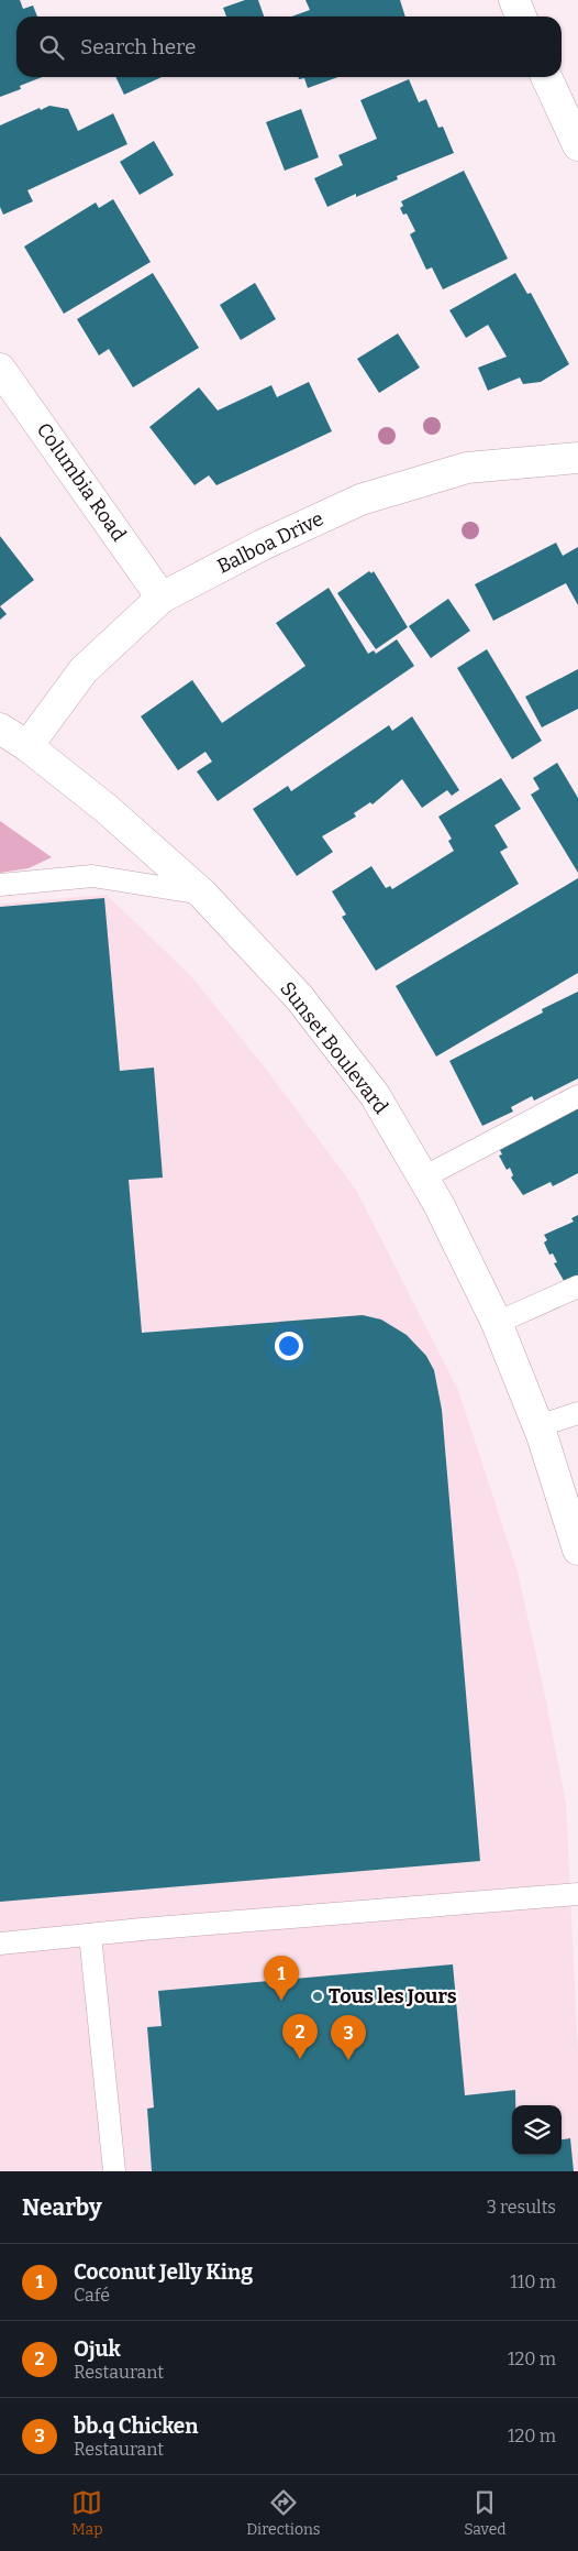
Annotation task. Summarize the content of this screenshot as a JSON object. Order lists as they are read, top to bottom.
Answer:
{
  "streets": {
    "main road": ["Columbia Road", "Balboa Drive", "Sunset Boulevard"]
  },
  "crossings": [
    ["Columbia Road", "Balboa Drive"],
    ["Balboa Drive", "Sunset Boulevard"]
  ],
  "places": ["Tous les Jours"],
  "page": {
    "search": "Search here",
    "pins": ["1", "2", "3"],
    "heading": ["Nearby", "3 results"],
    "list": [
      {
        "mark": "1",
        "name": "Coconut Jelly King",
        "note": "Café",
        "value": "110 m"
      },
      {
        "mark": "2",
        "name": "Ojuk",
        "note": "Restaurant",
        "value": "120 m"
      },
      {
        "mark": "3",
        "name": "bb.q Chicken",
        "note": "Restaurant",
        "value": "120 m"
      }
    ],
    "nav": ["Map", "Directions", "Saved"]
  }
}
